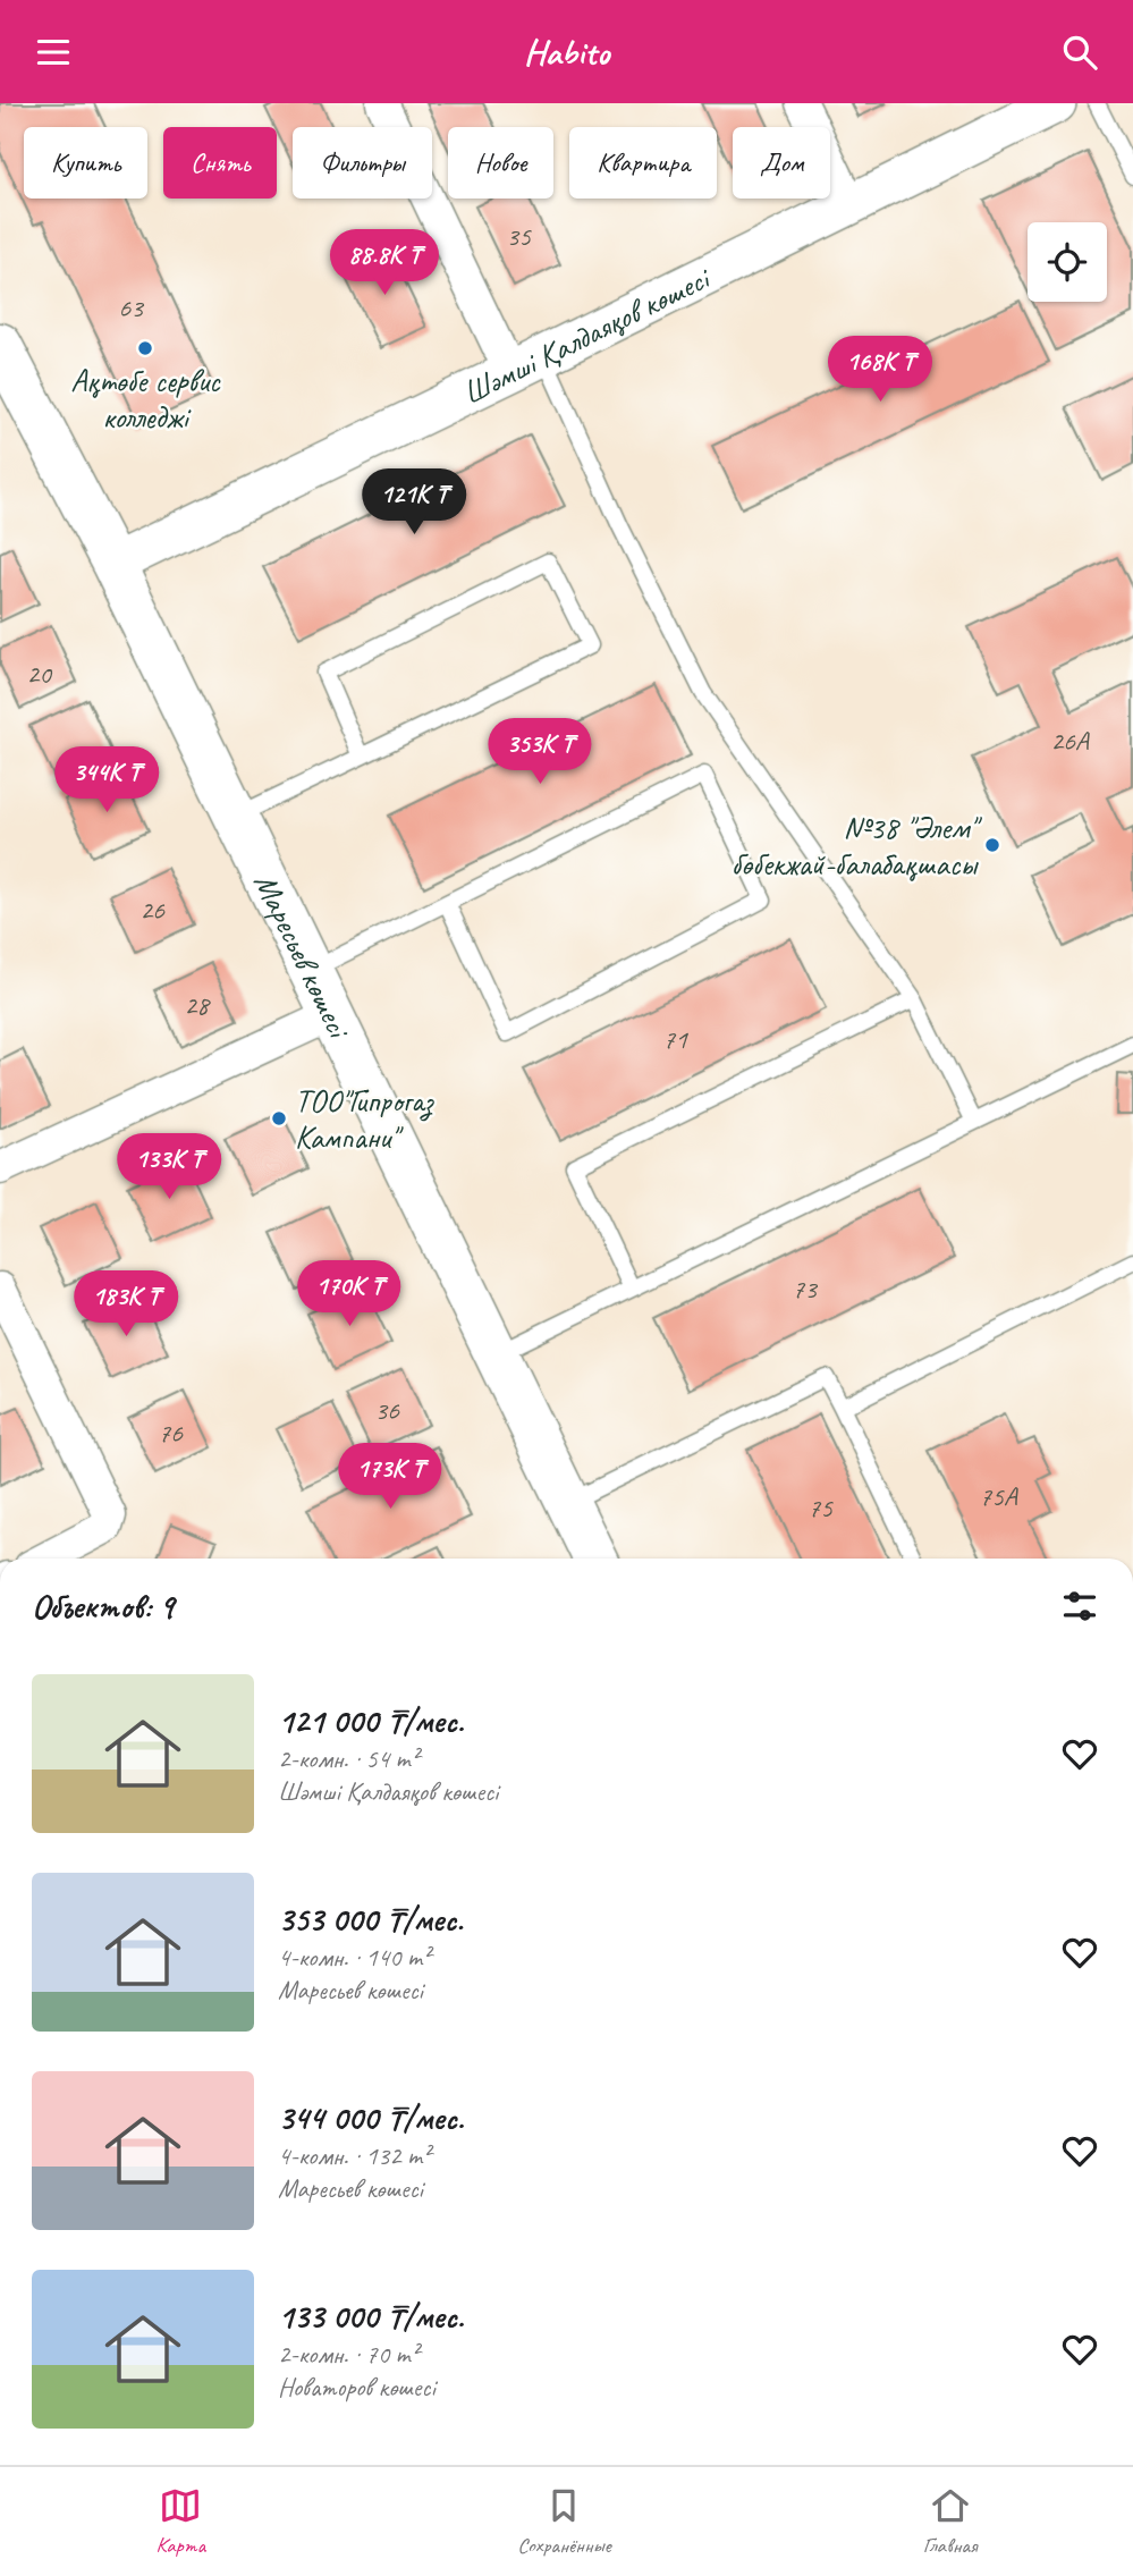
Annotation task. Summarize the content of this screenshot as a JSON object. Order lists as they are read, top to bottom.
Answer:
{
  "streets": {
    "main road": ["Маресьев көшесі"],
    "street": ["Шәмші Қалдаяқов көшесі"]
  },
  "crossings": [
    ["Шәмші Қалдаяқов көшесі", "Маресьев көшесі"]
  ],
  "places": ["Ақтөбе сервис колледжі", "№38 \"Әлем\" бөбекжай-балабақшасы", "ТОО\"Гипрогаз Кампани\""],
  "house_numbers": [
    "35",
    "63",
    "20",
    "26А",
    "26",
    "28",
    "71",
    "73",
    "36",
    "76",
    "75А",
    "75"
  ],
  "page": {
    "header": "Habito",
    "chip": [
      "Купить",
      "Снять",
      "Фильтры",
      "Новое",
      "Квартира",
      "Дом"
    ],
    "price": [
      "88.8K ₸",
      "168K ₸",
      "121K ₸",
      "353K ₸",
      "344K ₸",
      "133K ₸",
      "170K ₸",
      "183K ₸",
      "173K ₸"
    ],
    "heading": "Объектов: 9",
    "list": [
      {
        "name": "121 000 ₸/мес.",
        "note": "2-комн. · 54 m² · Шәмші Қалдаяқов көшесі"
      },
      {
        "name": "353 000 ₸/мес.",
        "note": "4-комн. · 140 m² · Маресьев көшесі"
      },
      {
        "name": "344 000 ₸/мес.",
        "note": "4-комн. · 132 m² · Маресьев көшесі"
      },
      {
        "name": "133 000 ₸/мес.",
        "note": "2-комн. · 70 m² · Новаторов көшесі"
      }
    ],
    "tabs": ["Карта", "Сохранённые", "Главная"]
  }
}
